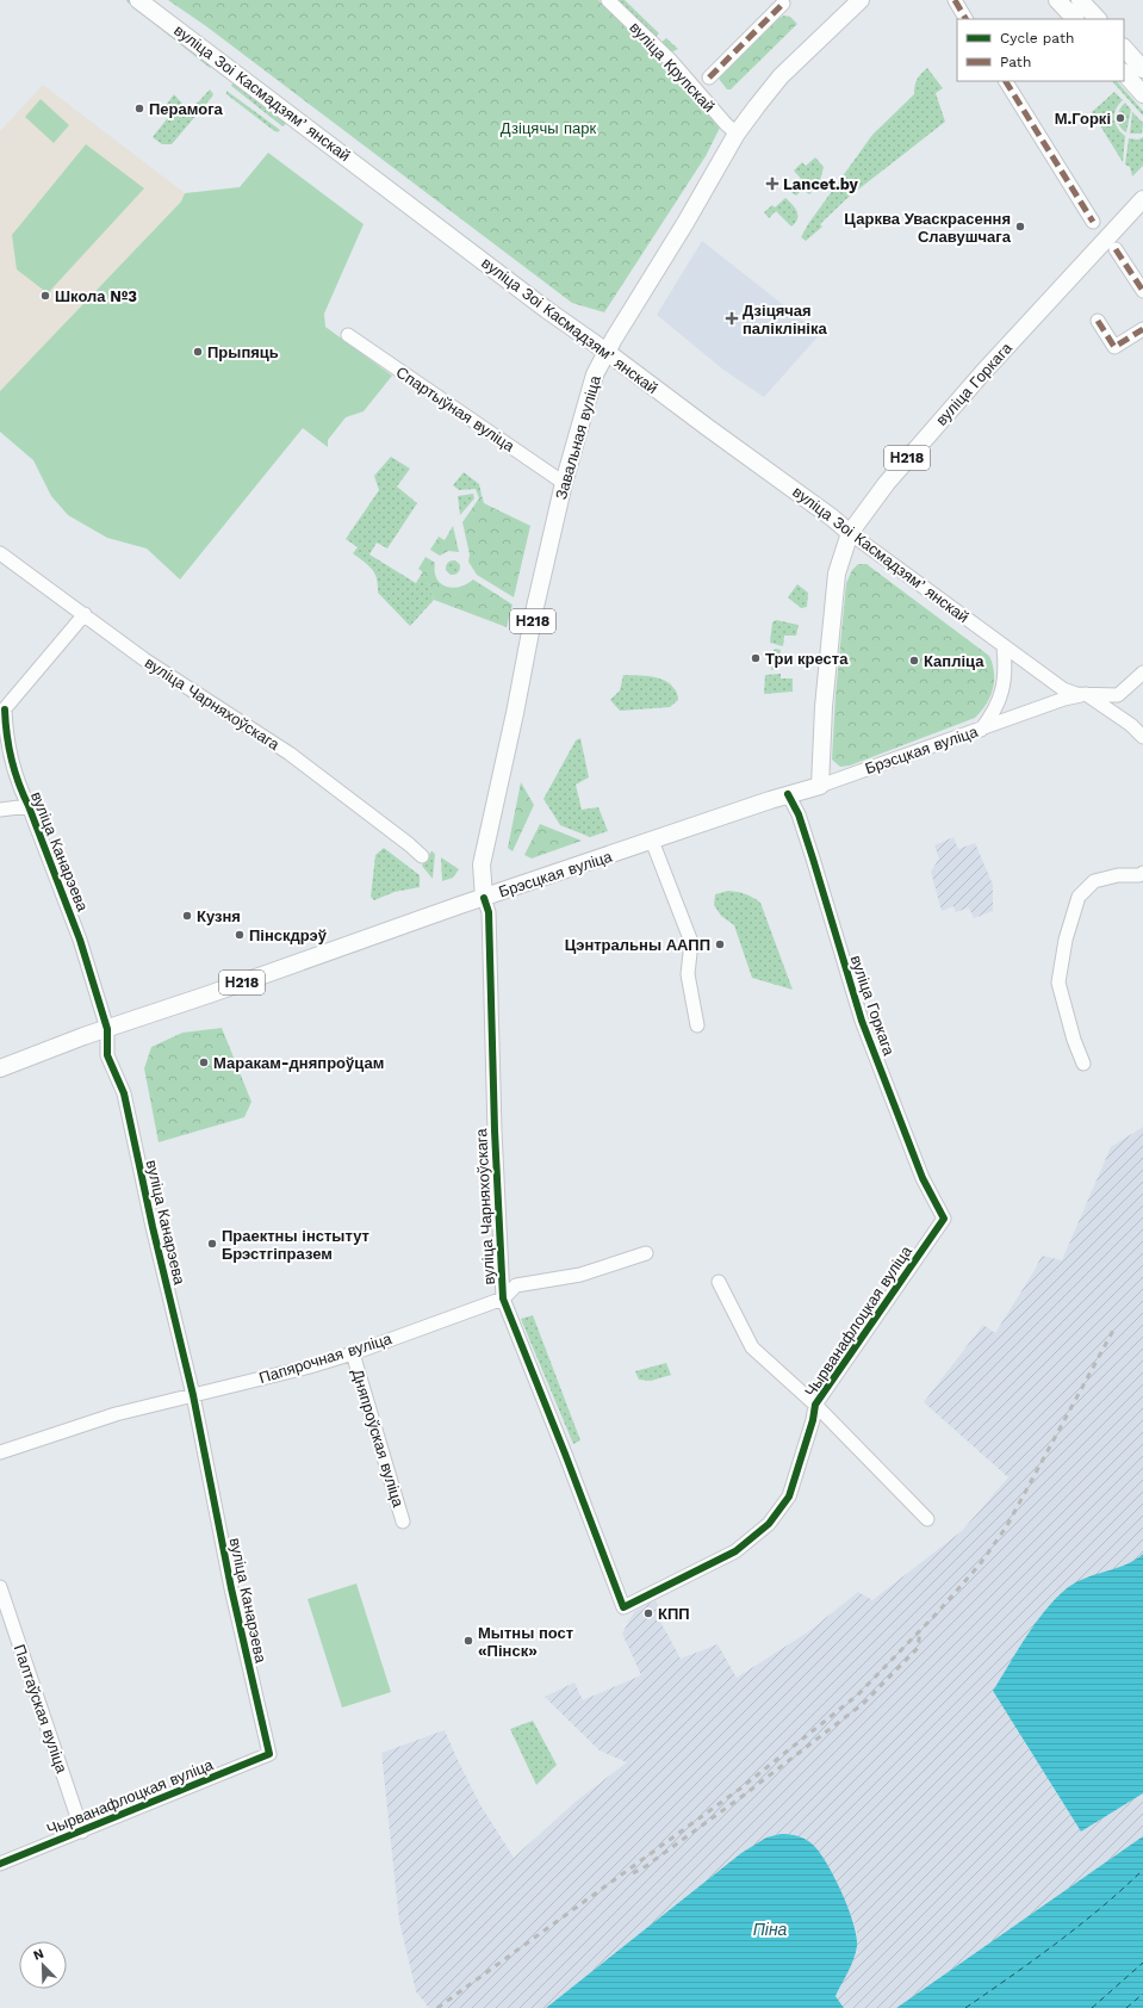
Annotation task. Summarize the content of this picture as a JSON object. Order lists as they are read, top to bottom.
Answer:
{
  "streets": {
    "main road": [
      "вуліца Зоі Касмадзямʼянскай",
      "вуліца Горкага",
      "Завальная вуліца",
      "Н218",
      "Брэсцкая вуліца"
    ],
    "street": [
      "вуліца Крупскай",
      "Спартыўная вуліца",
      "вуліца Чарняхоўскага",
      "вуліца Канарэева",
      "Чырванафлоцкая вуліца",
      "Папярочная вуліца",
      "Дняпроўская вуліца",
      "Палтаўская вуліца"
    ]
  },
  "crossings": [
    ["вуліца Крупскай", "Завальная вуліца"],
    ["вуліца Зоі Касмадзямʼянскай", "вуліца Горкага"],
    ["вуліца Зоі Касмадзямʼянскай", "Завальная вуліца"],
    ["вуліца Зоі Касмадзямʼянскай", "Брэсцкая вуліца"],
    ["вуліца Горкага", "Брэсцкая вуліца"],
    ["вуліца Горкага", "Чырванафлоцкая вуліца"],
    ["Спартыўная вуліца", "Завальная вуліца"],
    ["Завальная вуліца", "вуліца Чарняхоўскага"],
    ["Завальная вуліца", "Брэсцкая вуліца"],
    ["вуліца Чарняхоўскага", "Брэсцкая вуліца"],
    ["вуліца Чарняхоўскага", "Чырванафлоцкая вуліца"],
    ["вуліца Чарняхоўскага", "Папярочная вуліца"],
    ["Брэсцкая вуліца", "вуліца Канарэева"],
    ["вуліца Канарэева", "Чырванафлоцкая вуліца"],
    ["вуліца Канарэева", "Папярочная вуліца"],
    ["Чырванафлоцкая вуліца", "Палтаўская вуліца"],
    ["Папярочная вуліца", "Дняпроўская вуліца"]
  ],
  "water": ["Піна"],
  "parks": ["Дзіцячы парк"],
  "places": {
    "other": [
      "Перамога",
      "М.Горкі",
      "Царква Уваскрасення Славушчага",
      "Школа №3",
      "Прыпяць",
      "Три креста",
      "Капліца",
      "Кузня",
      "Пінскдрэў",
      "Цэнтральны ААПП",
      "Маракам-дняпроўцам",
      "Праектны інстытут Брэстгіпразем",
      "КПП",
      "Мытны пост «Пінск»"
    ],
    "health": ["Lancet.by", "Дзіцячая паліклініка"]
  },
  "legend": ["Cycle path", "Path"],
  "north": "top left"
}
